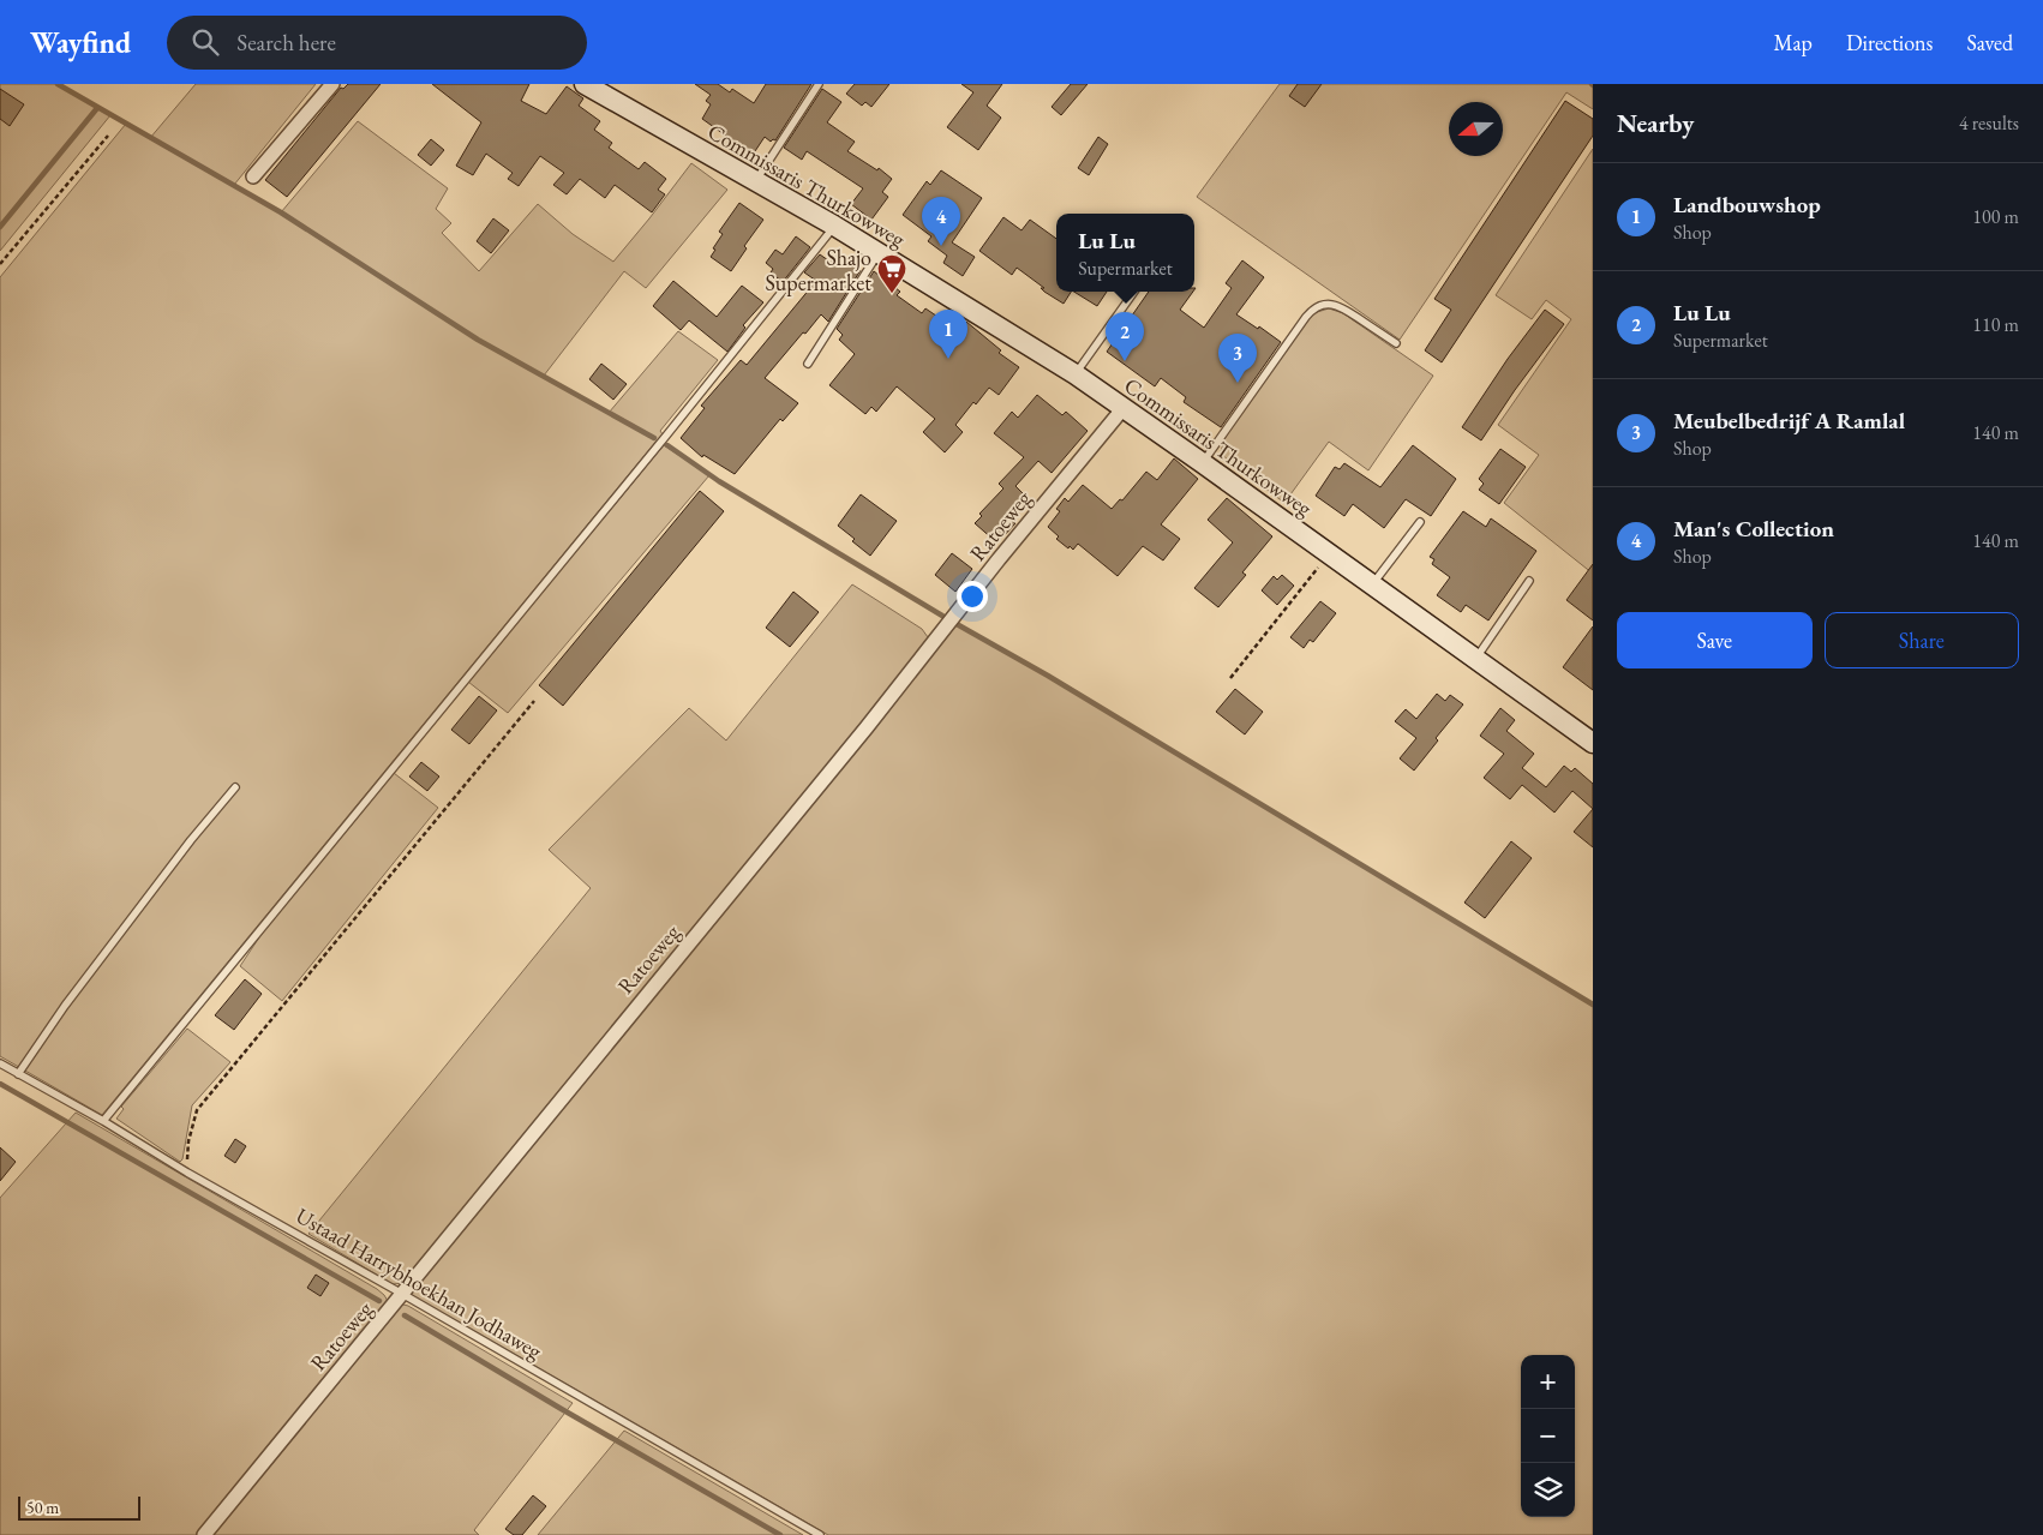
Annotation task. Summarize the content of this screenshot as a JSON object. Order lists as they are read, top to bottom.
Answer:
{
  "streets": {
    "main road": ["Commissaris Thurkowweg"],
    "street": ["Ratoeweg"],
    "lane": ["Ustaad Harrybhoekhan Jodhaweg"]
  },
  "crossings": [
    ["Commissaris Thurkowweg", "Ratoeweg"],
    ["Ratoeweg", "Ustaad Harrybhoekhan Jodhaweg"]
  ],
  "places": {
    "supermarket": ["Shajo Supermarket"]
  },
  "scale_bar": "50 m",
  "north": "left",
  "page": {
    "header": "Wayfind",
    "search": "Search here",
    "nav": ["Map", "Directions", "Saved"],
    "heading": ["Nearby", "4 results"],
    "list": [
      {
        "mark": "1",
        "name": "Landbouwshop",
        "note": "Shop",
        "value": "100 m"
      },
      {
        "mark": "2",
        "name": "Lu Lu",
        "note": "Supermarket",
        "value": "110 m"
      },
      {
        "mark": "3",
        "name": "Meubelbedrijf A Ramlal",
        "note": "Shop",
        "value": "140 m"
      },
      {
        "mark": "4",
        "name": "Man's Collection",
        "note": "Shop",
        "value": "140 m"
      }
    ],
    "pins": [
      "4",
      "1",
      "2",
      "3"
    ],
    "popup": ["Lu Lu", "Supermarket"],
    "buttons": ["Save", "Share"],
    "map_buttons": ["+", "−"],
    "scale": "50 m"
  }
}
